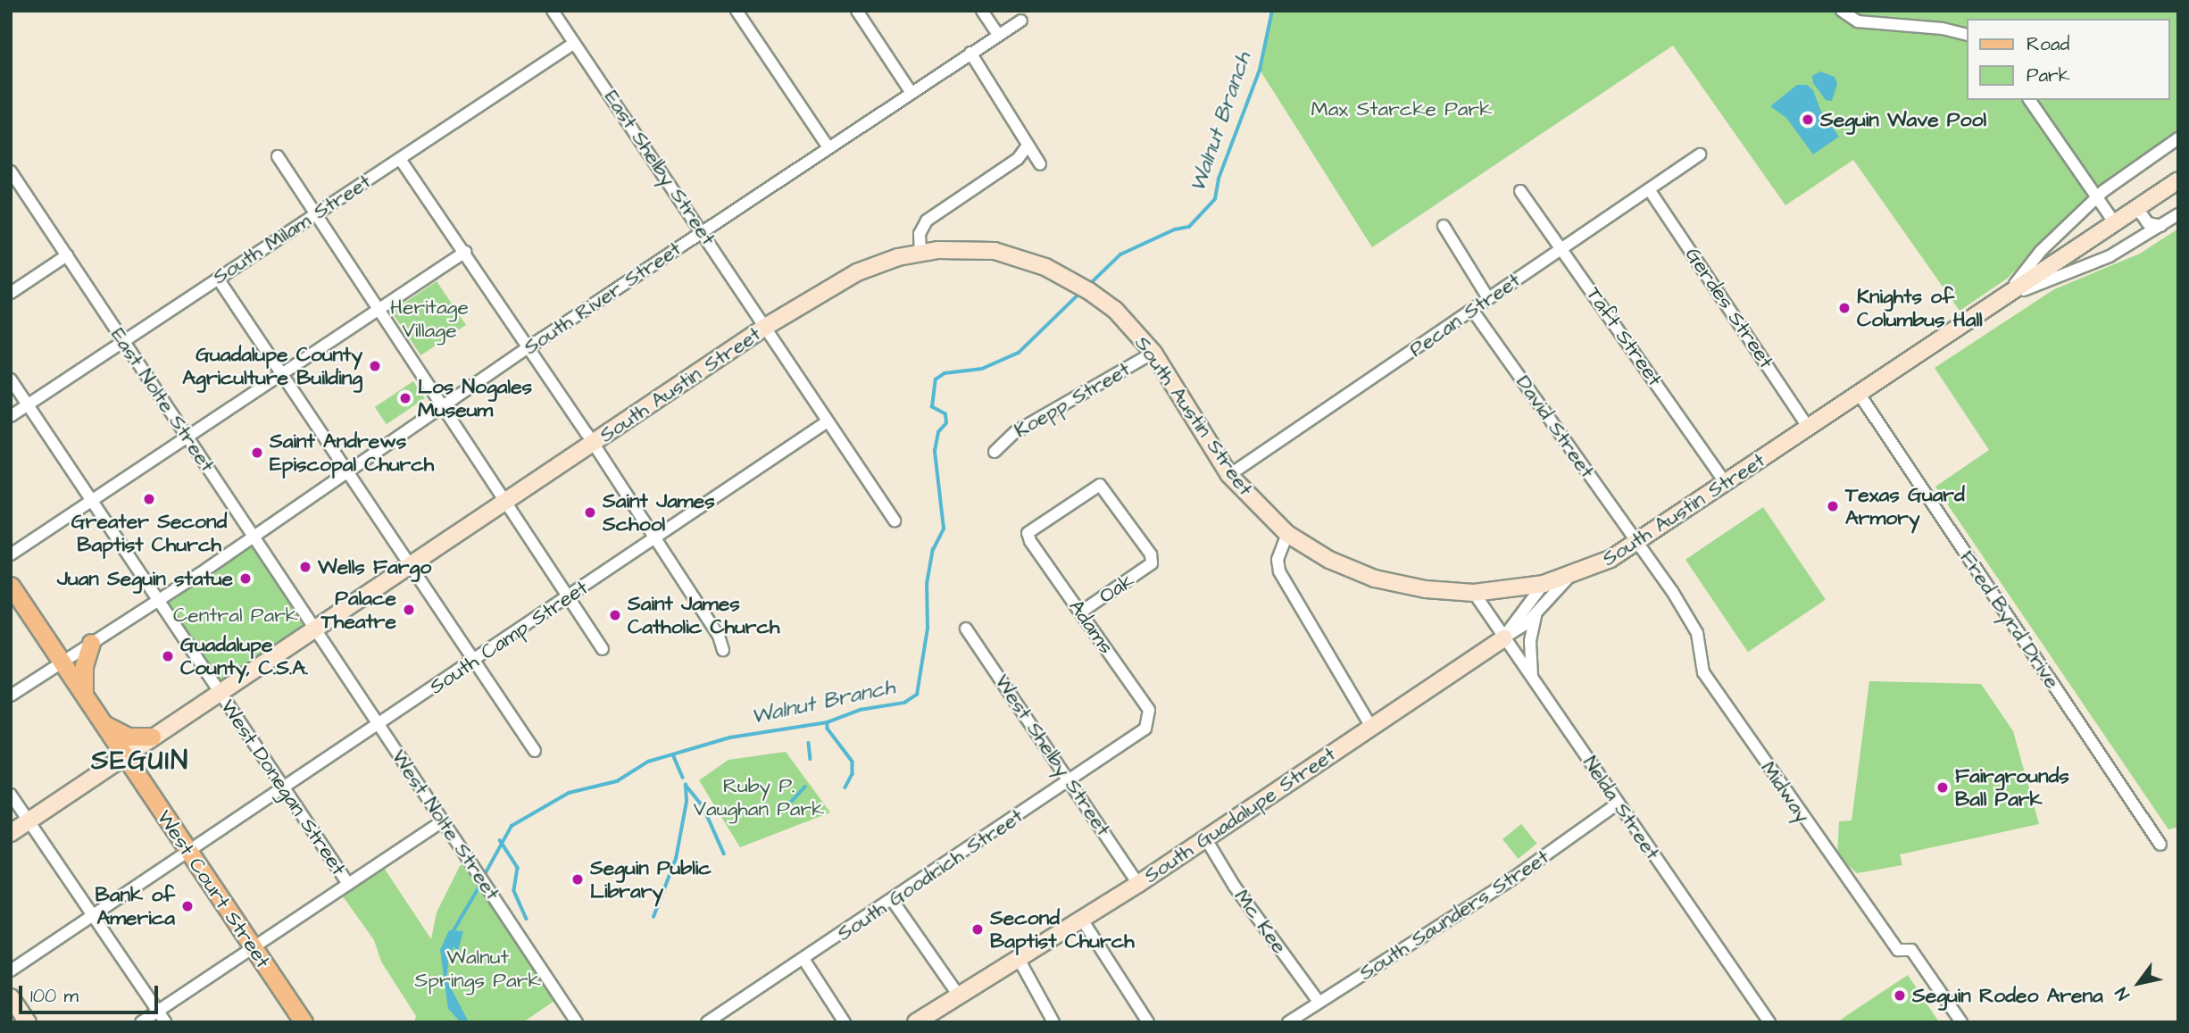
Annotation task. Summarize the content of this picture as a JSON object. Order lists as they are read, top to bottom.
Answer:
{
  "streets": {
    "main road": ["South Austin Street", "South Guadalupe Street", "West Court Street"],
    "street": [
      "East Shelby Street",
      "South Milam Street",
      "South River Street",
      "Gerdes Street",
      "Pecan Street",
      "Taft Street",
      "East Nolte Street",
      "Koepp Street",
      "David Street",
      "Oak",
      "Fred Byrd Drive",
      "Adams",
      "South Camp Street",
      "West Shelby Street",
      "West Donegan Street",
      "Midway",
      "Nelda Street",
      "West Nolte Street",
      "South Goodrich Street",
      "South Saunders Street",
      "Mc Kee"
    ]
  },
  "crossings": [
    ["East Shelby Street", "South Milam Street"],
    ["East Shelby Street", "South River Street"],
    ["East Shelby Street", "South Austin Street"],
    ["South Milam Street", "East Nolte Street"],
    ["South River Street", "South Austin Street"],
    ["South River Street", "East Nolte Street"],
    ["South River Street", "West Donegan Street"],
    ["South River Street", "West Court Street"],
    ["Gerdes Street", "Pecan Street"],
    ["Gerdes Street", "South Austin Street"],
    ["Pecan Street", "Taft Street"],
    ["Pecan Street", "South Austin Street"],
    ["Pecan Street", "David Street"],
    ["Taft Street", "South Austin Street"],
    ["South Austin Street", "East Nolte Street"],
    ["South Austin Street", "Koepp Street"],
    ["South Austin Street", "David Street"],
    ["South Austin Street", "Fred Byrd Drive"],
    ["South Austin Street", "West Donegan Street"],
    ["South Austin Street", "Midway"],
    ["South Austin Street", "Nelda Street"],
    ["South Austin Street", "South Guadalupe Street"],
    ["South Austin Street", "West Nolte Street"],
    ["South Austin Street", "West Court Street"],
    ["East Nolte Street", "West Nolte Street"],
    ["David Street", "Midway"],
    ["Oak", "Adams"],
    ["Adams", "South Goodrich Street"],
    ["South Camp Street", "West Donegan Street"],
    ["South Camp Street", "West Nolte Street"],
    ["South Camp Street", "West Court Street"],
    ["West Shelby Street", "South Guadalupe Street"],
    ["West Shelby Street", "South Goodrich Street"],
    ["West Donegan Street", "West Court Street"],
    ["Nelda Street", "South Guadalupe Street"],
    ["Nelda Street", "South Saunders Street"],
    ["South Guadalupe Street", "Mc Kee"],
    ["South Saunders Street", "Mc Kee"]
  ],
  "districts": ["SEGUIN"],
  "water": ["Walnut Branch"],
  "parks": [
    "Max Starcke Park",
    "Heritage Village",
    "Central Park",
    "Ruby P. Vaughan Park",
    "Walnut Springs Park"
  ],
  "places": [
    "Seguin Wave Pool",
    "Knights of Columbus Hall",
    "Guadalupe County Agriculture Building",
    "Los Nogales Museum",
    "Saint Andrews Episcopal Church",
    "Greater Second Baptist Church",
    "Texas Guard Armory",
    "Saint James School",
    "Wells Fargo",
    "Juan Seguin statue",
    "Palace Theatre",
    "Saint James Catholic Church",
    "Guadalupe County, C.S.A.",
    "Fairgrounds Ball Park",
    "Seguin Public Library",
    "Bank of America",
    "Second Baptist Church",
    "Seguin Rodeo Arena"
  ],
  "legend": ["Road", "Park"],
  "scale_bar": "100 m",
  "north": "bottom left"
}
